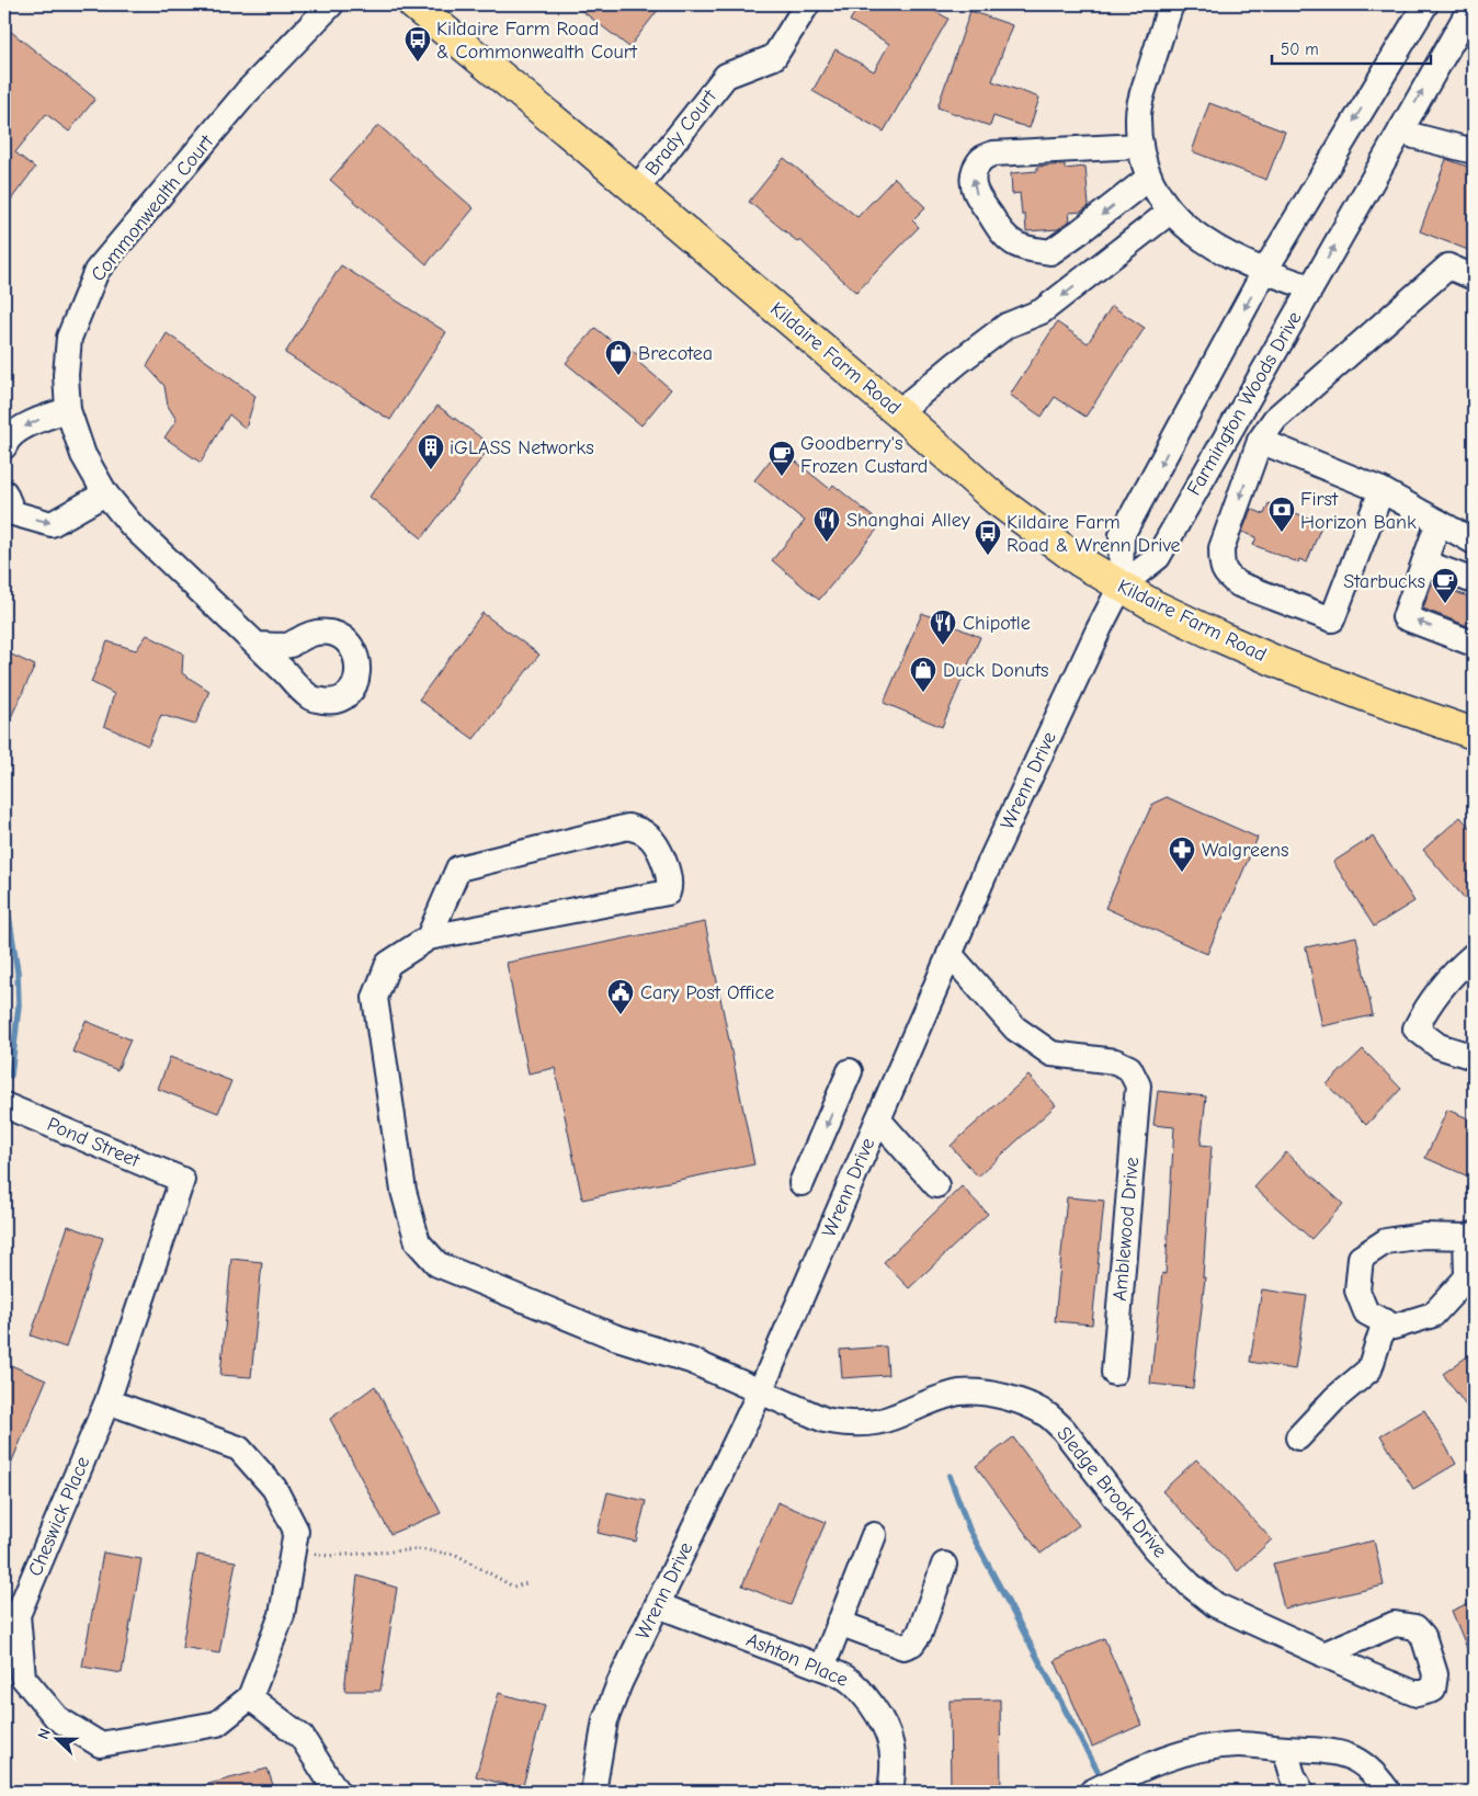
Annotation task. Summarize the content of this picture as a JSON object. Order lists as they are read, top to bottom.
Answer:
{
  "streets": {
    "main road": ["Kildaire Farm Road"],
    "street": [
      "Brady Court",
      "Commonwealth Court",
      "Farmington Woods Drive",
      "Wrenn Drive",
      "Pond Street",
      "Amblewood Drive",
      "Sledge Brook Drive",
      "Cheswick Place",
      "Ashton Place"
    ]
  },
  "crossings": [
    ["Brady Court", "Kildaire Farm Road"],
    ["Kildaire Farm Road", "Farmington Woods Drive"],
    ["Kildaire Farm Road", "Wrenn Drive"],
    ["Farmington Woods Drive", "Wrenn Drive"],
    ["Wrenn Drive", "Amblewood Drive"],
    ["Wrenn Drive", "Sledge Brook Drive"],
    ["Wrenn Drive", "Ashton Place"],
    ["Pond Street", "Cheswick Place"]
  ],
  "places": {
    "bus stop": ["Kildaire Farm Road & Commonwealth Court", "Kildaire Farm Road & Wrenn Drive"],
    "shop": ["Brecotea", "Duck Donuts"],
    "building": ["iGLASS Networks"],
    "cafe": ["Goodberry's Frozen Custard", "Starbucks"],
    "bank": ["First Horizon Bank"],
    "restaurant": ["Shanghai Alley", "Chipotle"],
    "pharmacy": ["Walgreens"],
    "public building": ["Cary Post Office"]
  },
  "scale_bar": "50 m",
  "north": "left"
}
